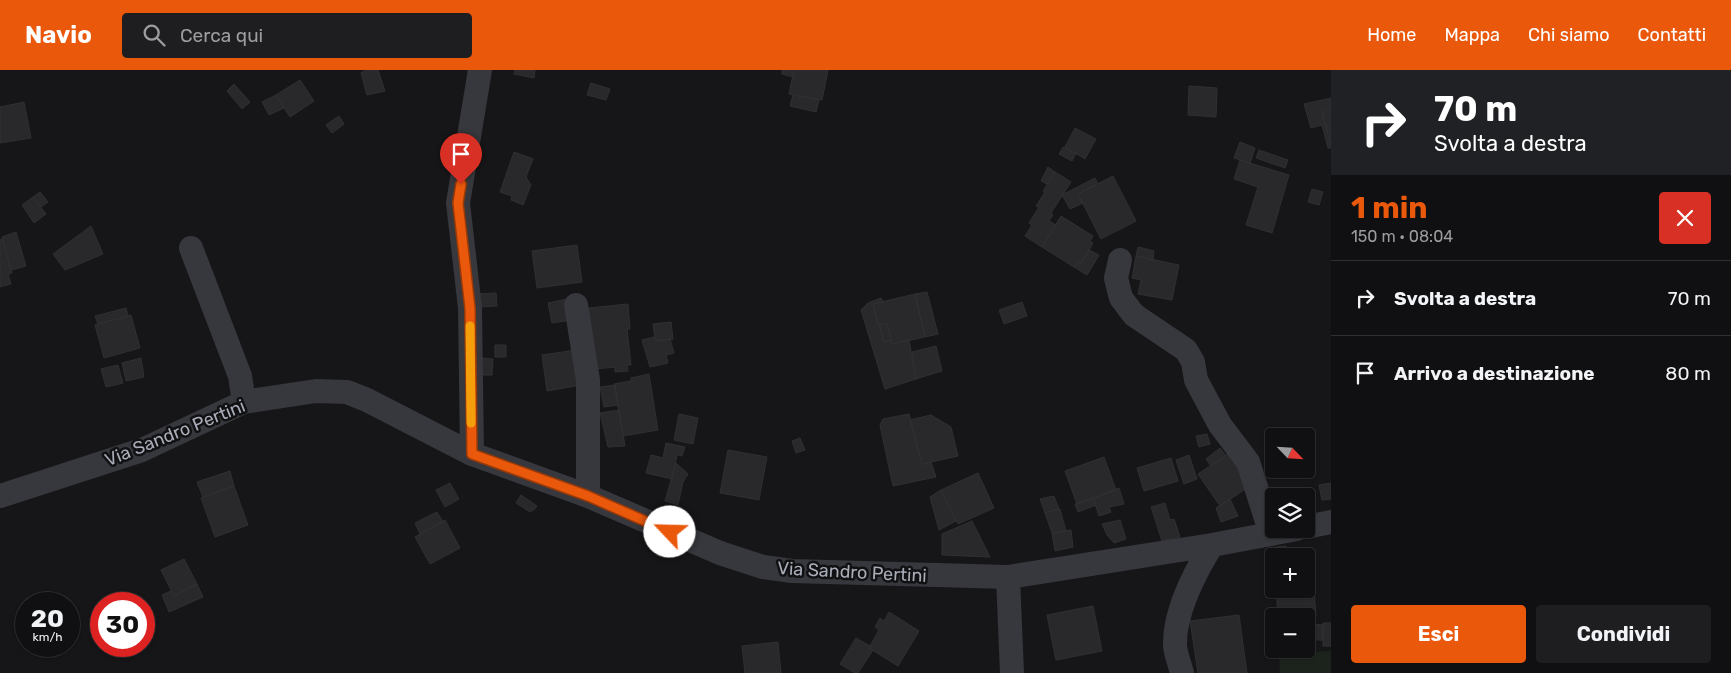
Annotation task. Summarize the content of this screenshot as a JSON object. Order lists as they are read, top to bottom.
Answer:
{
  "streets": {
    "street": ["Via Sandro Pertini"]
  },
  "north": "bottom right",
  "page": {
    "header": "Navio",
    "search": "Cerca qui",
    "nav": [
      "Home",
      "Mappa",
      "Chi siamo",
      "Contatti"
    ],
    "turn": ["70 m", "Svolta a destra"],
    "heading": ["1 min", "150 m · 08:04"],
    "list": [
      {
        "name": "Svolta a destra",
        "value": "70 m"
      },
      {
        "name": "Arrivo a destinazione",
        "value": "80 m"
      }
    ],
    "map_buttons": ["+", "−"],
    "speed": "20 km/h",
    "limit": "30",
    "buttons": ["Esci", "Condividi"]
  }
}
